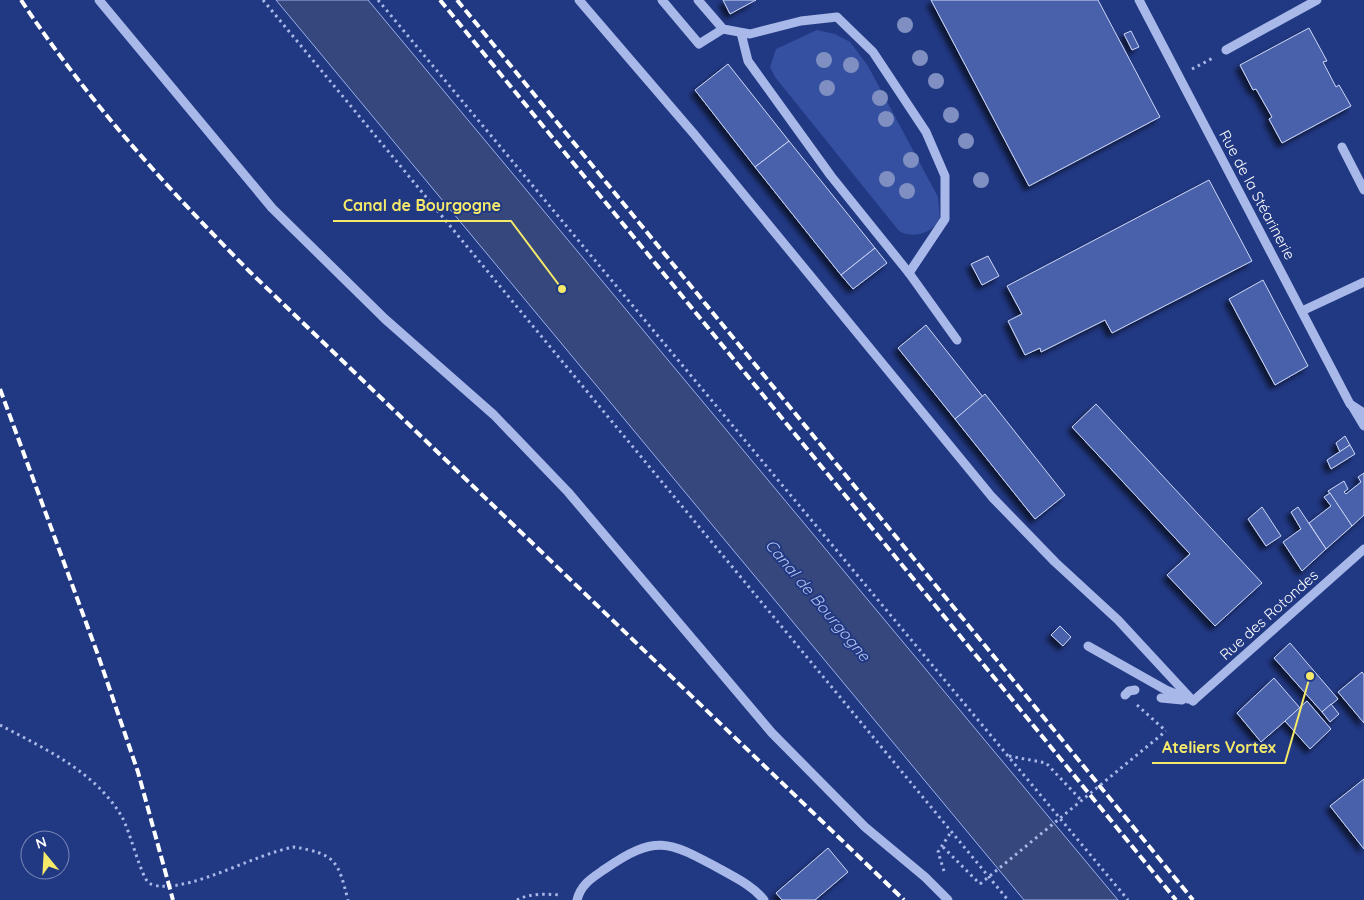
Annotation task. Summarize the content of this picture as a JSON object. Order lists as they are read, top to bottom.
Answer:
{
  "streets": {
    "street": ["Rue de la Stéarinerie", "Rue des Rotondes"]
  },
  "water": ["Canal de Bourgogne"],
  "places": ["Canal de Bourgogne", "Ateliers Vortex"],
  "north": "top"
}
